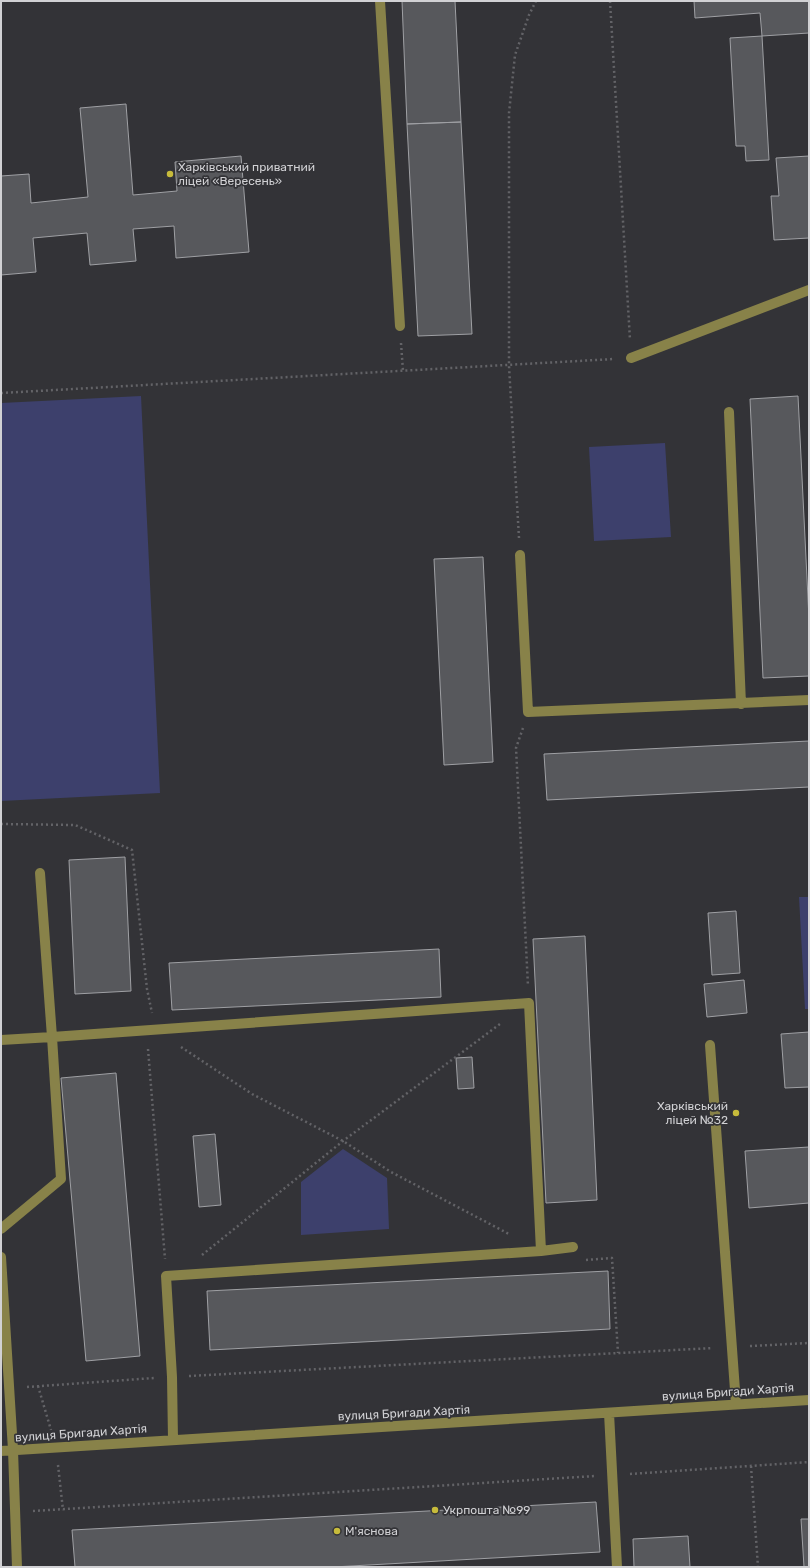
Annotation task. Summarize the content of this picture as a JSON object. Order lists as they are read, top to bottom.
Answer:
{
  "streets": {
    "street": ["вулиця Бригади Хартія"]
  },
  "places": [
    "Харківський приватний ліцей «Вересень»",
    "Харківський ліцей №32",
    "Укрпошта №99",
    "М'яснова"
  ]
}
